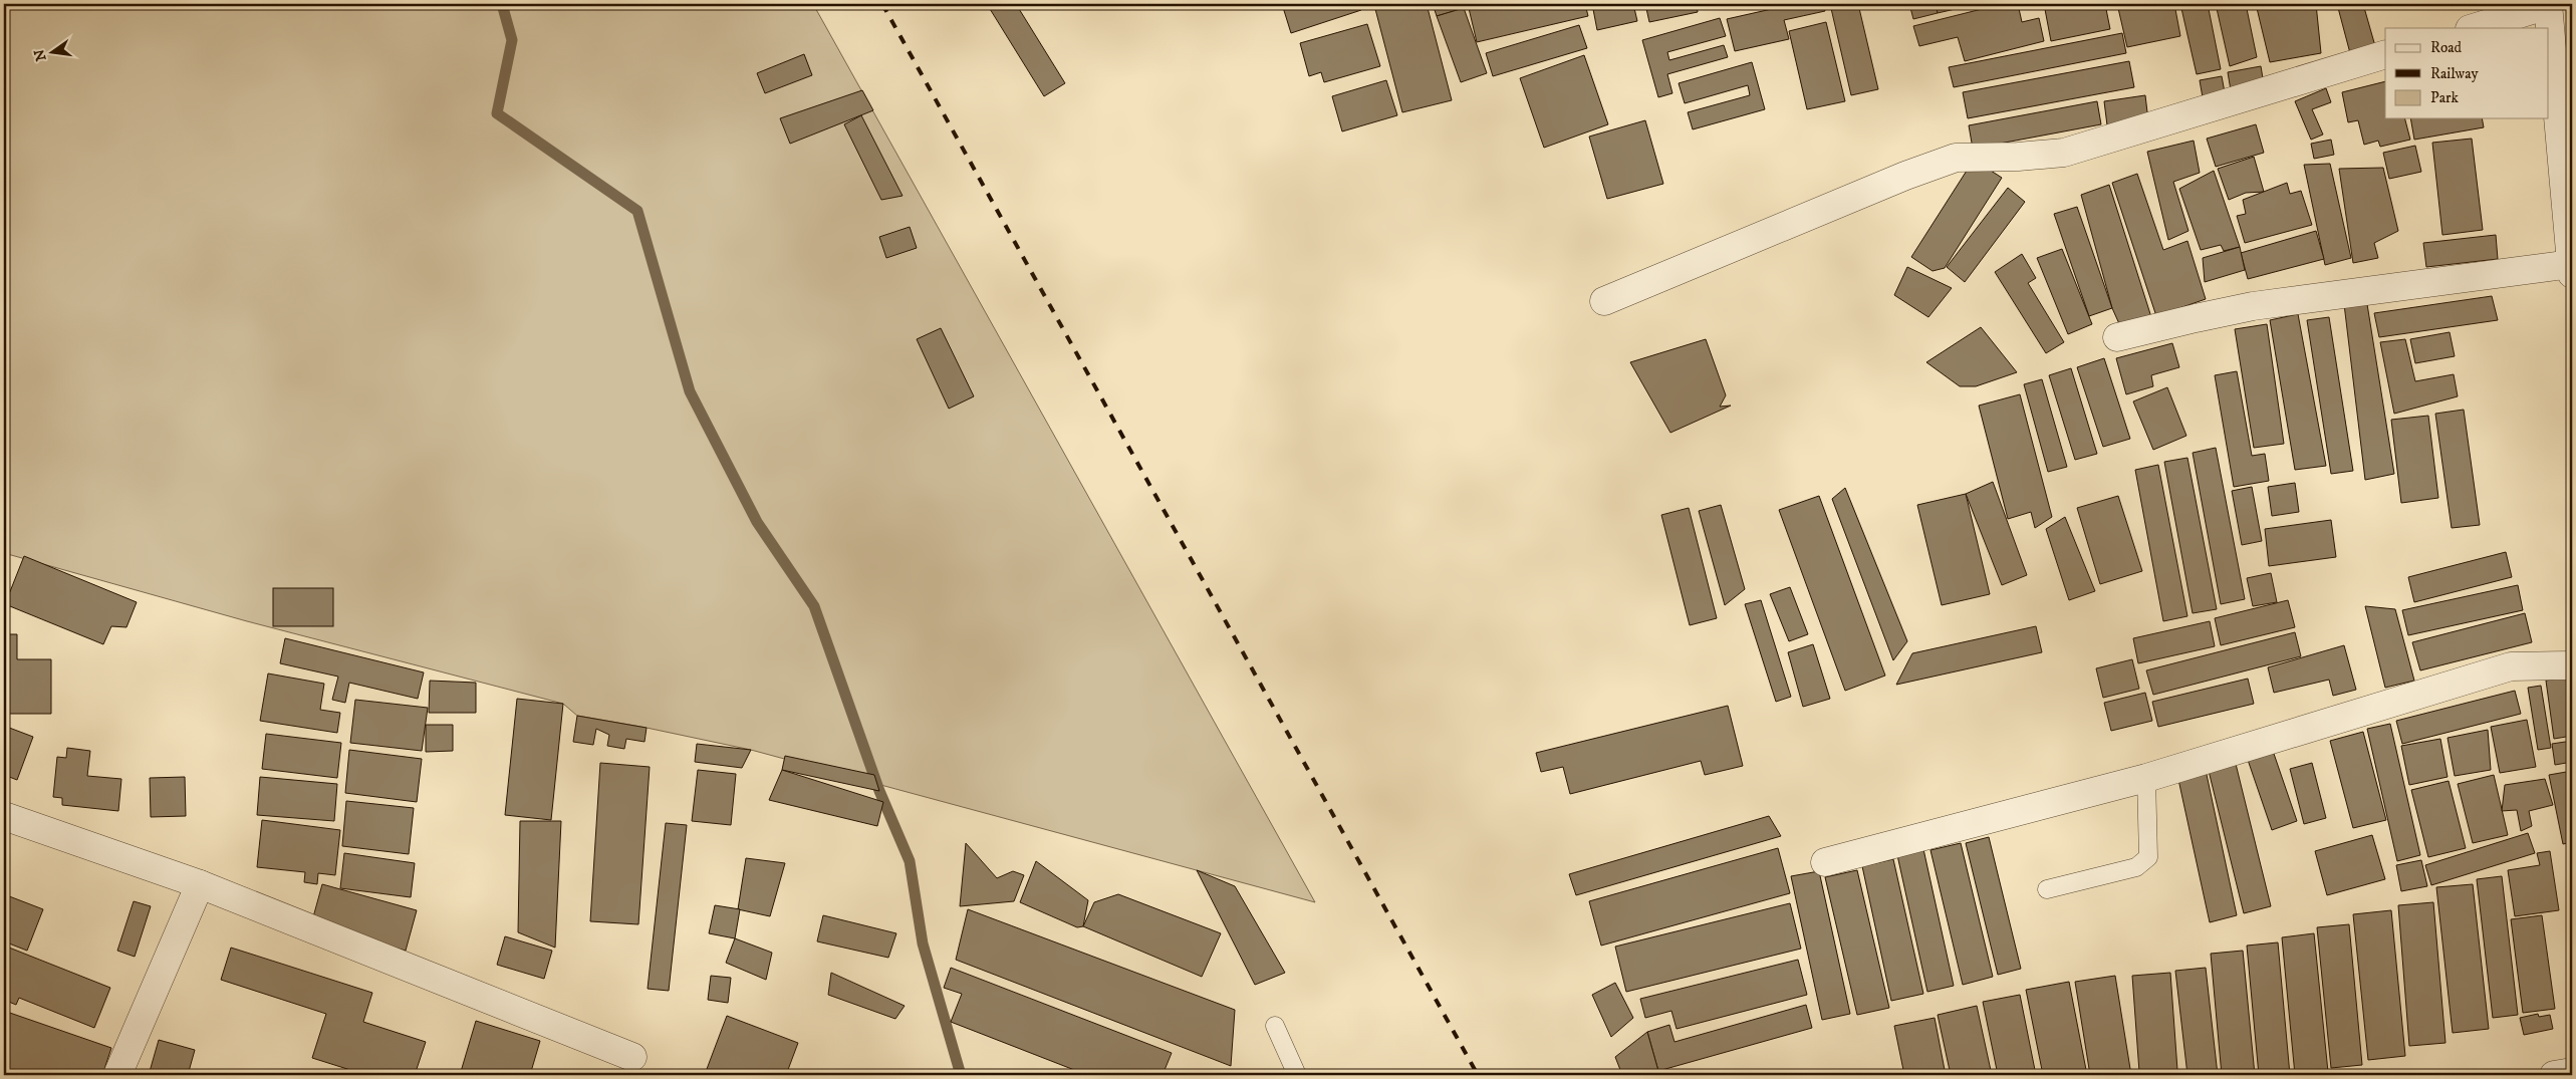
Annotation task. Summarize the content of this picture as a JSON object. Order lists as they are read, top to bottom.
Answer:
{
  "legend": ["Road", "Railway", "Park"],
  "north": "left"
}
